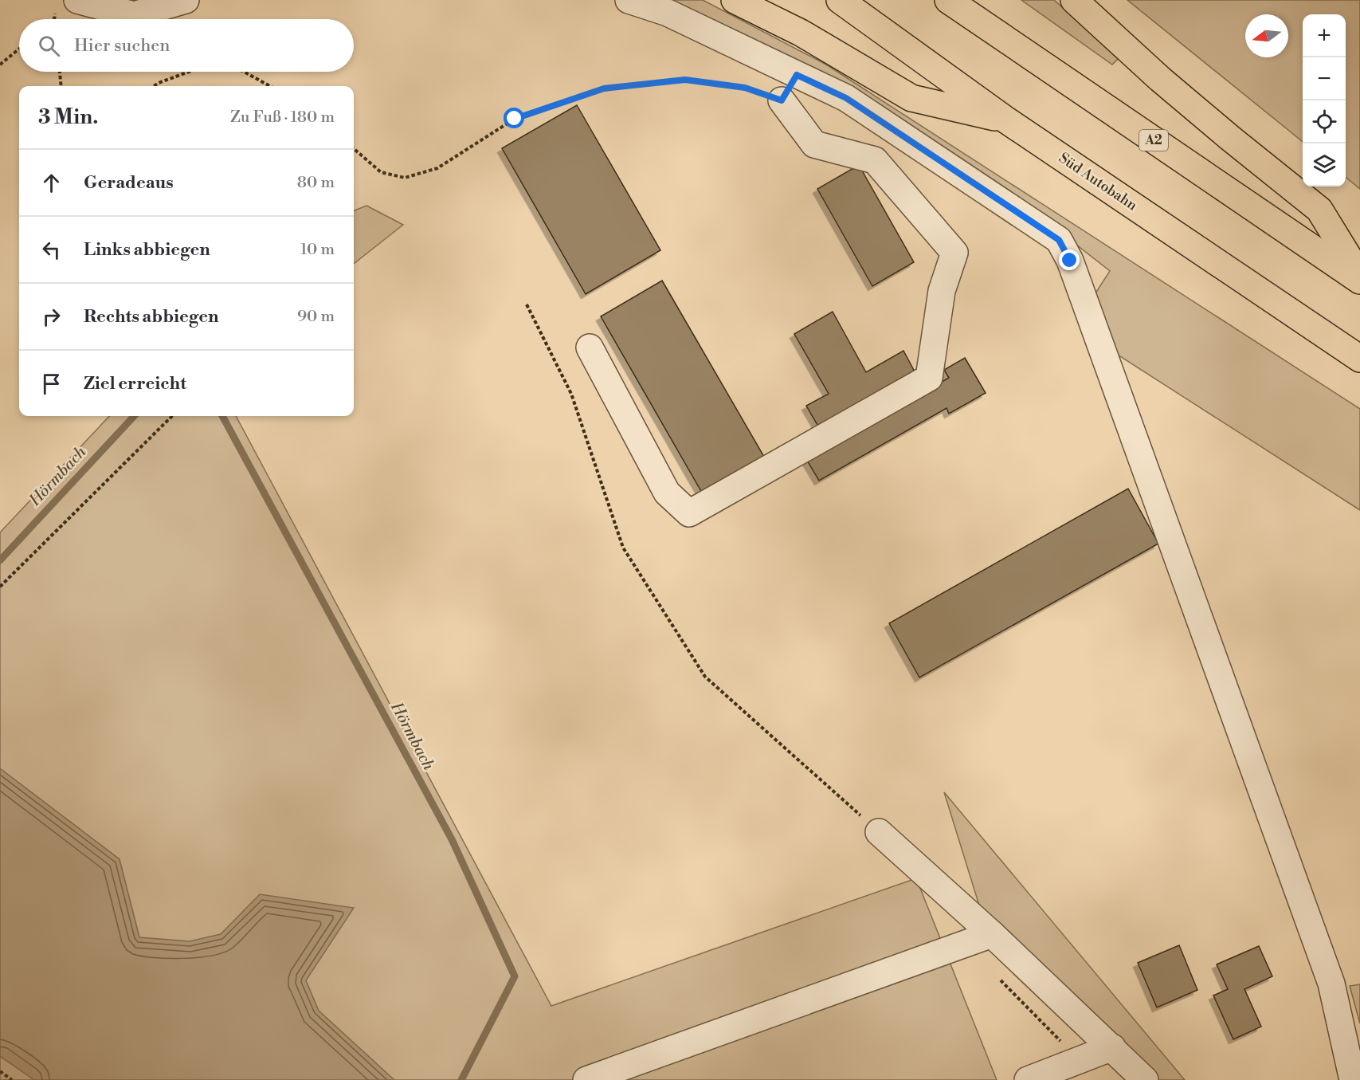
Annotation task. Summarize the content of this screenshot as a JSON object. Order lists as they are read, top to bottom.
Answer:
{
  "streets": {
    "highway": ["A2", "Süd Autobahn"]
  },
  "water": ["Hörmbach"],
  "north": "left",
  "page": {
    "map_buttons": ["+", "−"],
    "search": "Hier suchen",
    "heading": ["3 Min.", "Zu Fuß · 180 m"],
    "list": [
      ["Geradeaus", "80 m"],
      ["Links abbiegen", "10 m"],
      ["Rechts abbiegen", "90 m"],
      "Ziel erreicht"
    ]
  }
}
